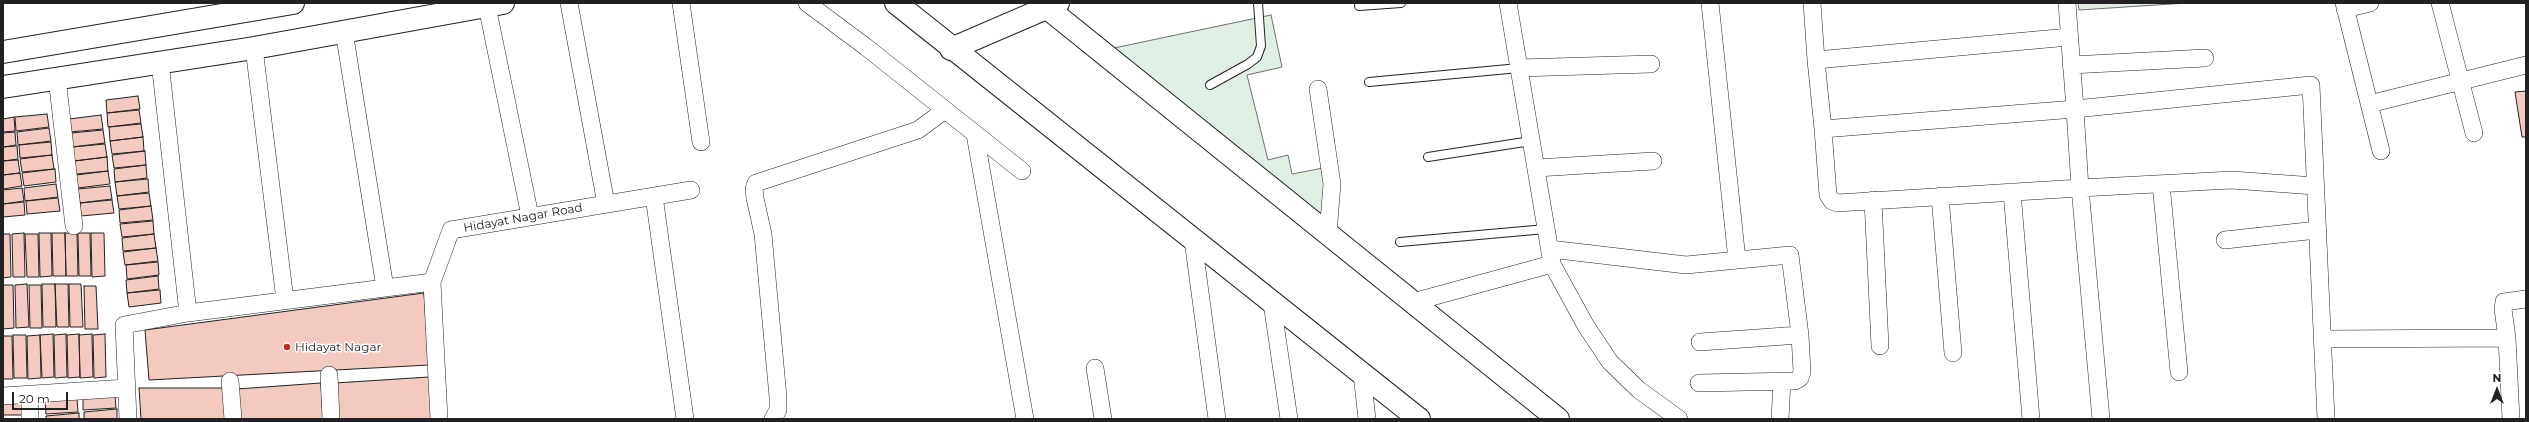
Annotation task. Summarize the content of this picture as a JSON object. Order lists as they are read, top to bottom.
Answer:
{
  "streets": {
    "street": ["Hidayat Nagar Road"]
  },
  "places": ["Hidayat Nagar"],
  "scale_bar": "20 m",
  "north": "top"
}
